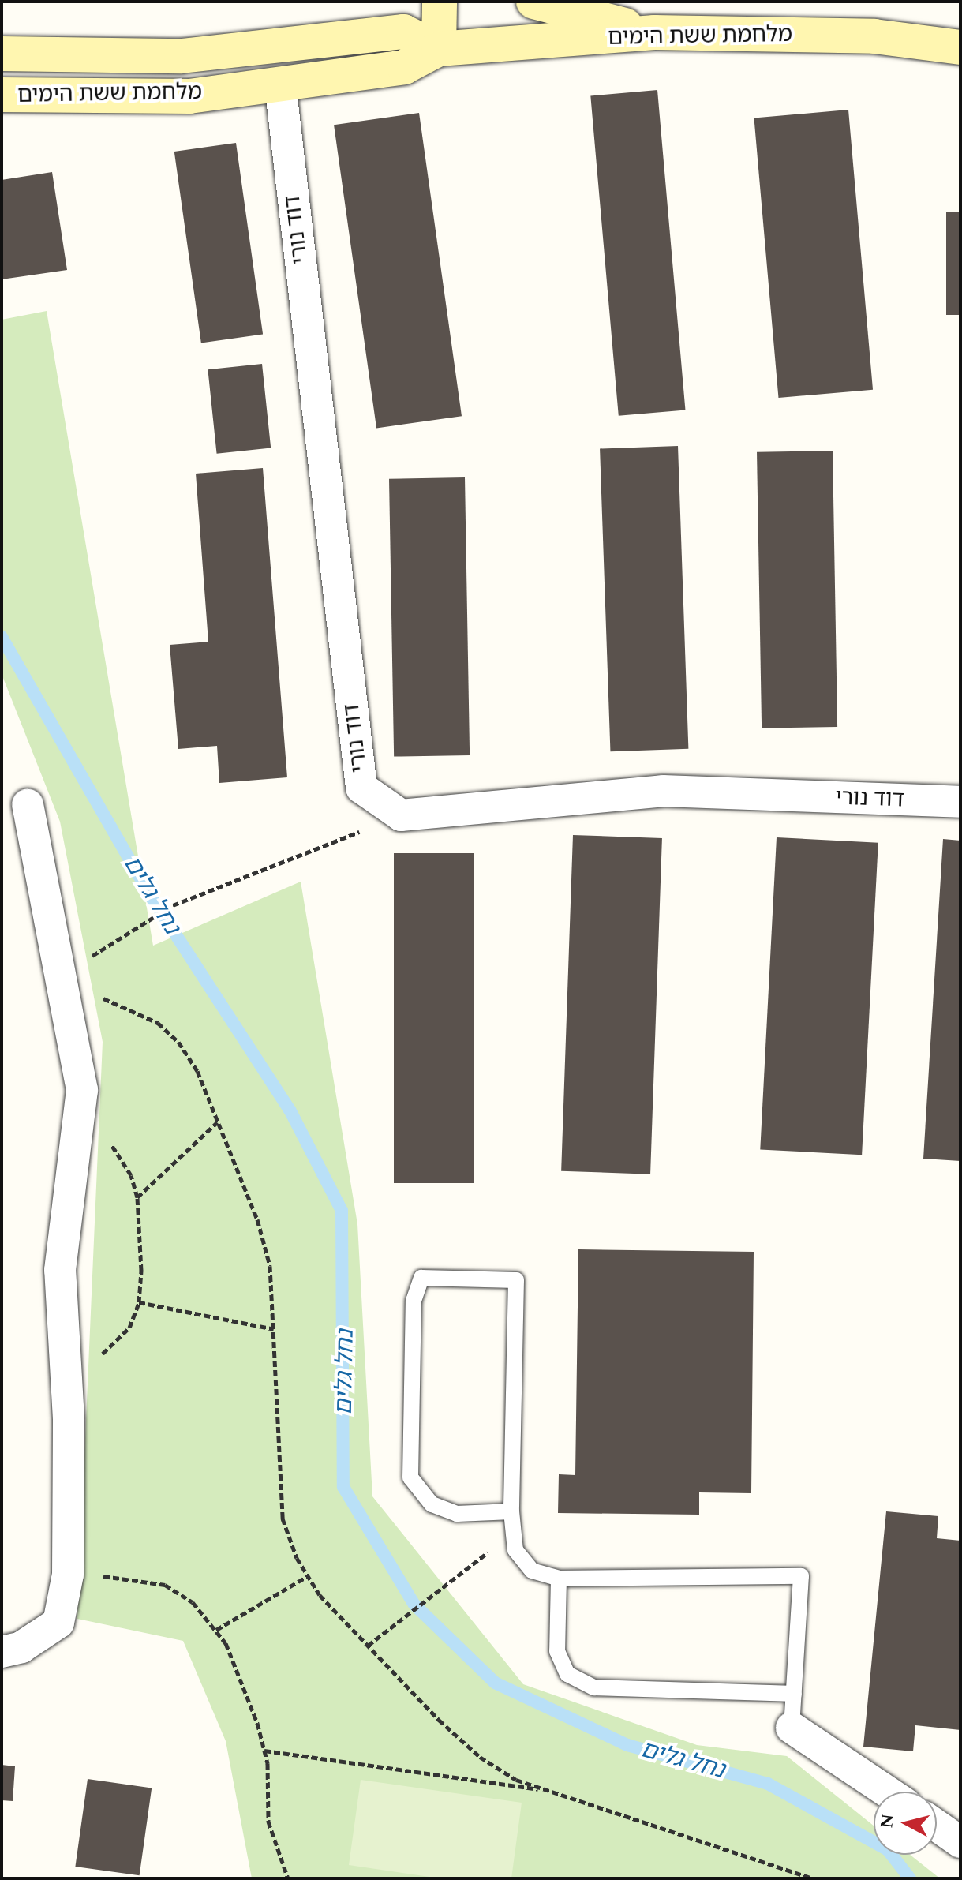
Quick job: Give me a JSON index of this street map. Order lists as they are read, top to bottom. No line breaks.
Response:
{"streets":{"street":["מלחמת ששת הימים","דוד נורי"]},"crossings":[["מלחמת ששת הימים","דוד נורי"]],"water":["נחל גלים"],"north":"left"}
